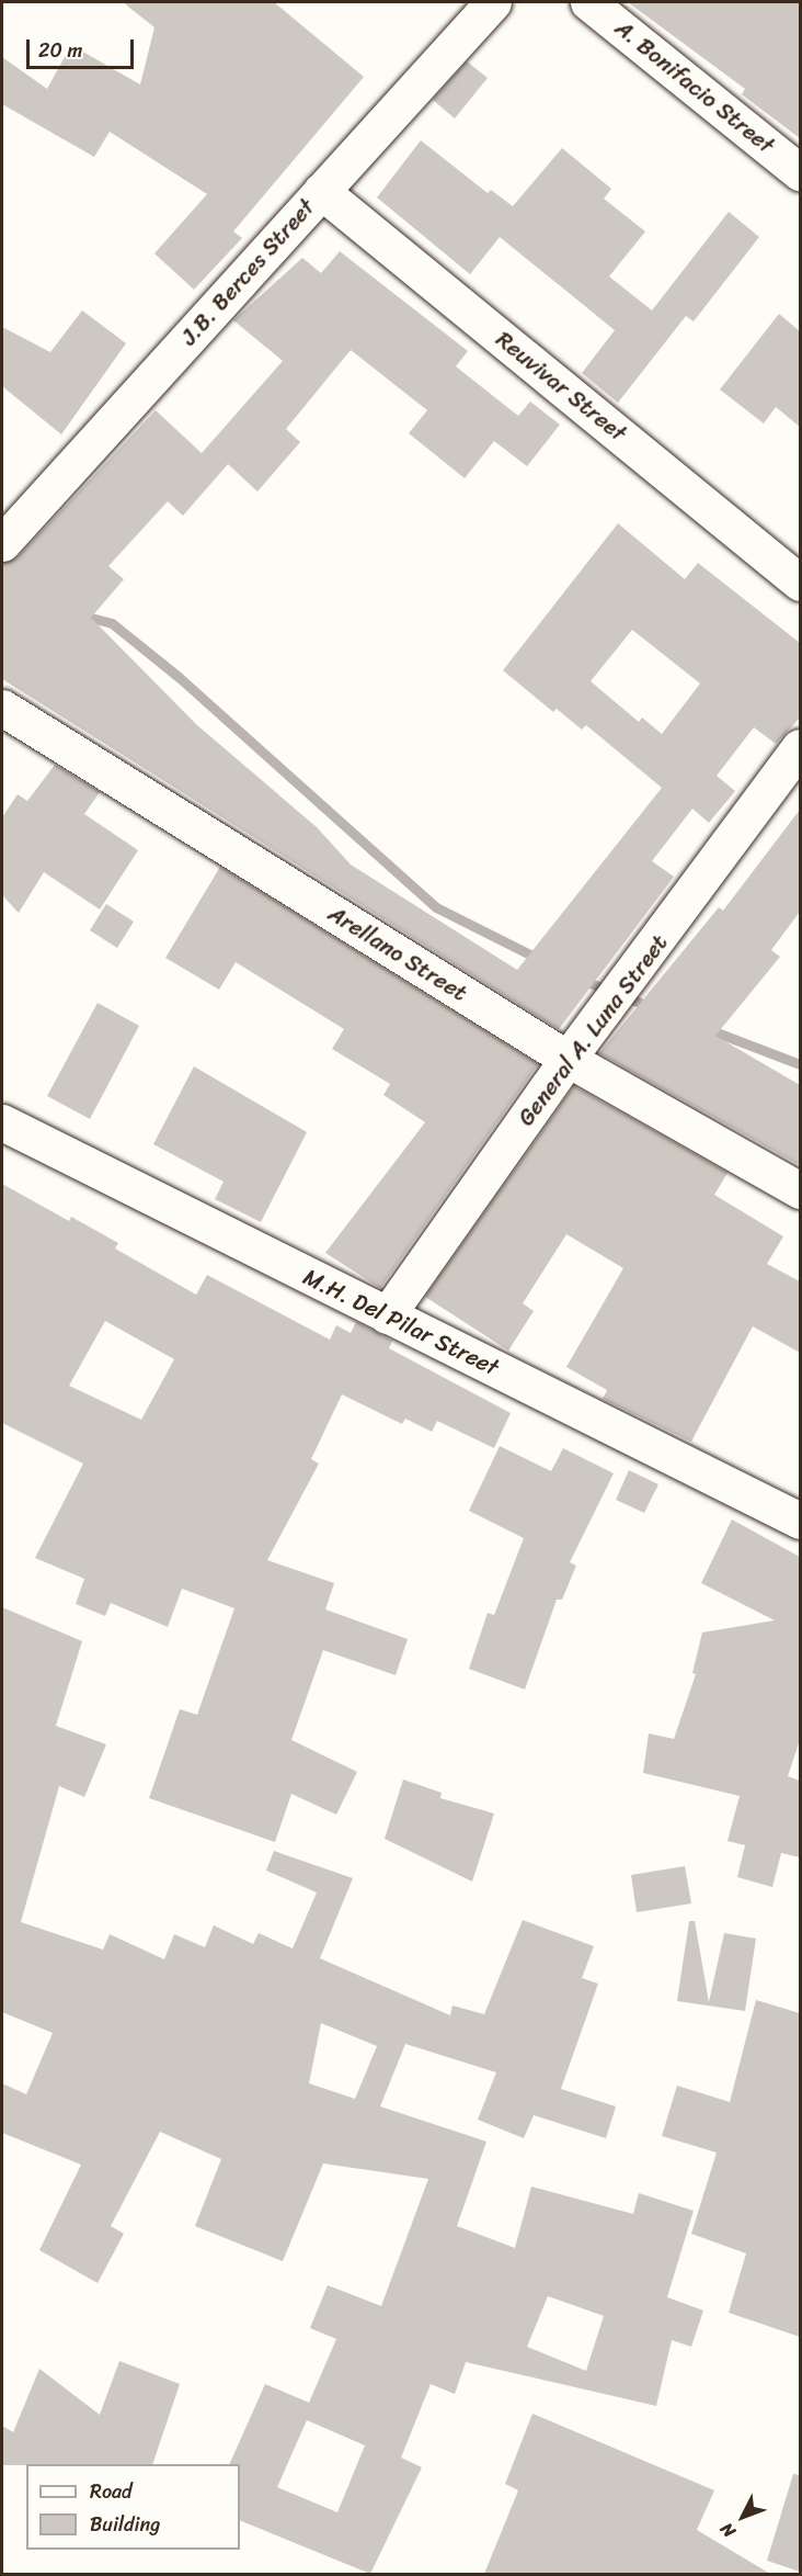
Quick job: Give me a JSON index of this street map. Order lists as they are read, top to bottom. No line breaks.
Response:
{"streets":{"street":["A. Bonifacio Street","J.B. Berces Street","Reuvivar Street","Arellano Street","General A. Luna Street","M.H. Del Pilar Street"]},"crossings":[["J.B. Berces Street","Reuvivar Street"],["Arellano Street","General A. Luna Street"],["General A. Luna Street","M.H. Del Pilar Street"]],"legend":["Road","Building"],"scale_bar":"20 m","north":"bottom left"}
